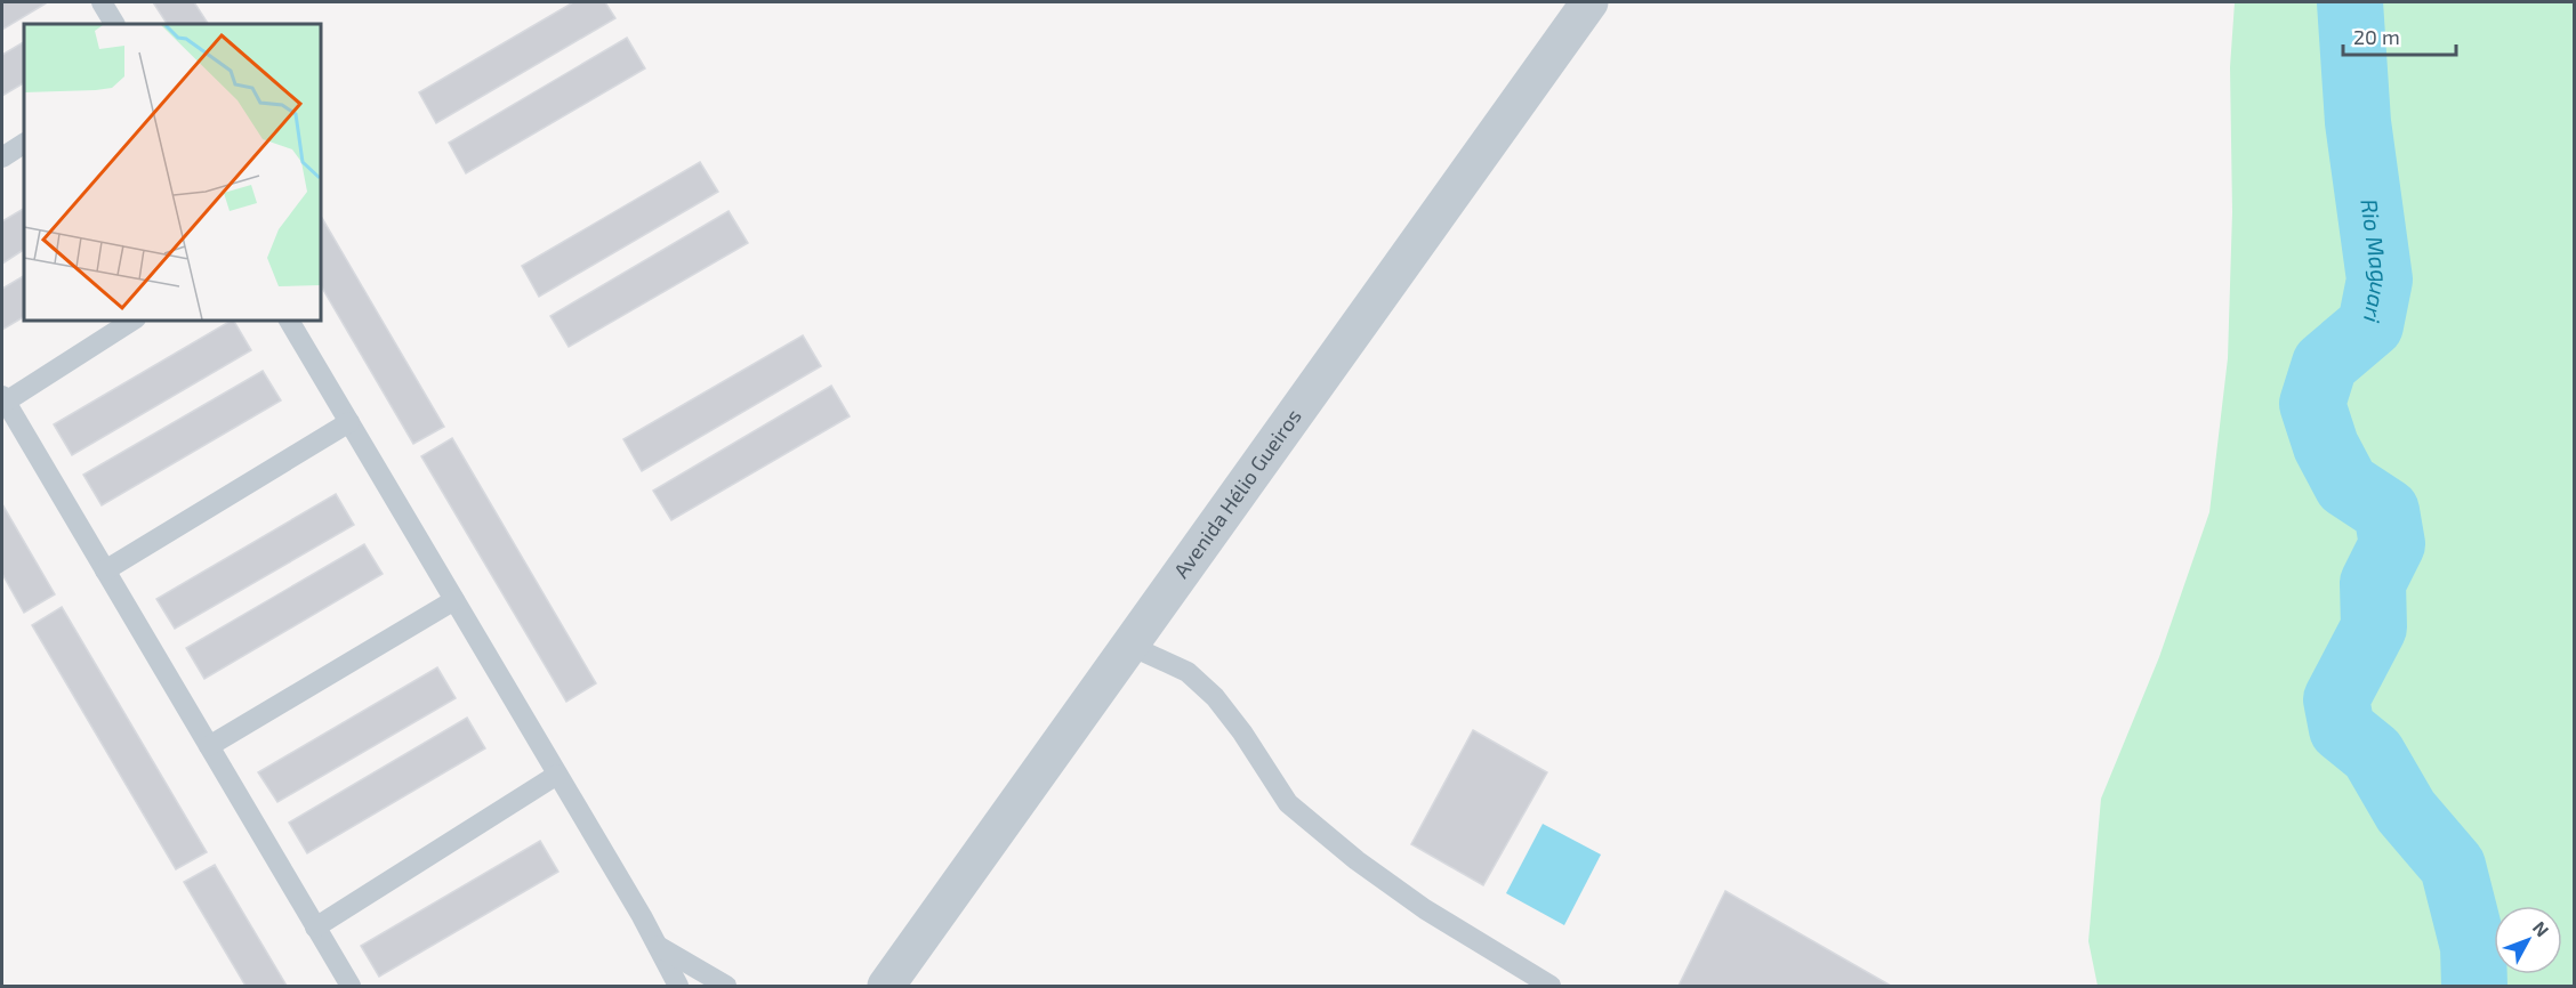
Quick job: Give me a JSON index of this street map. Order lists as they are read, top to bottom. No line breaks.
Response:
{"streets":{"street":["Avenida Hélio Gueiros"]},"water":["Rio Maguari"],"scale_bar":"20 m","north":"top right"}
